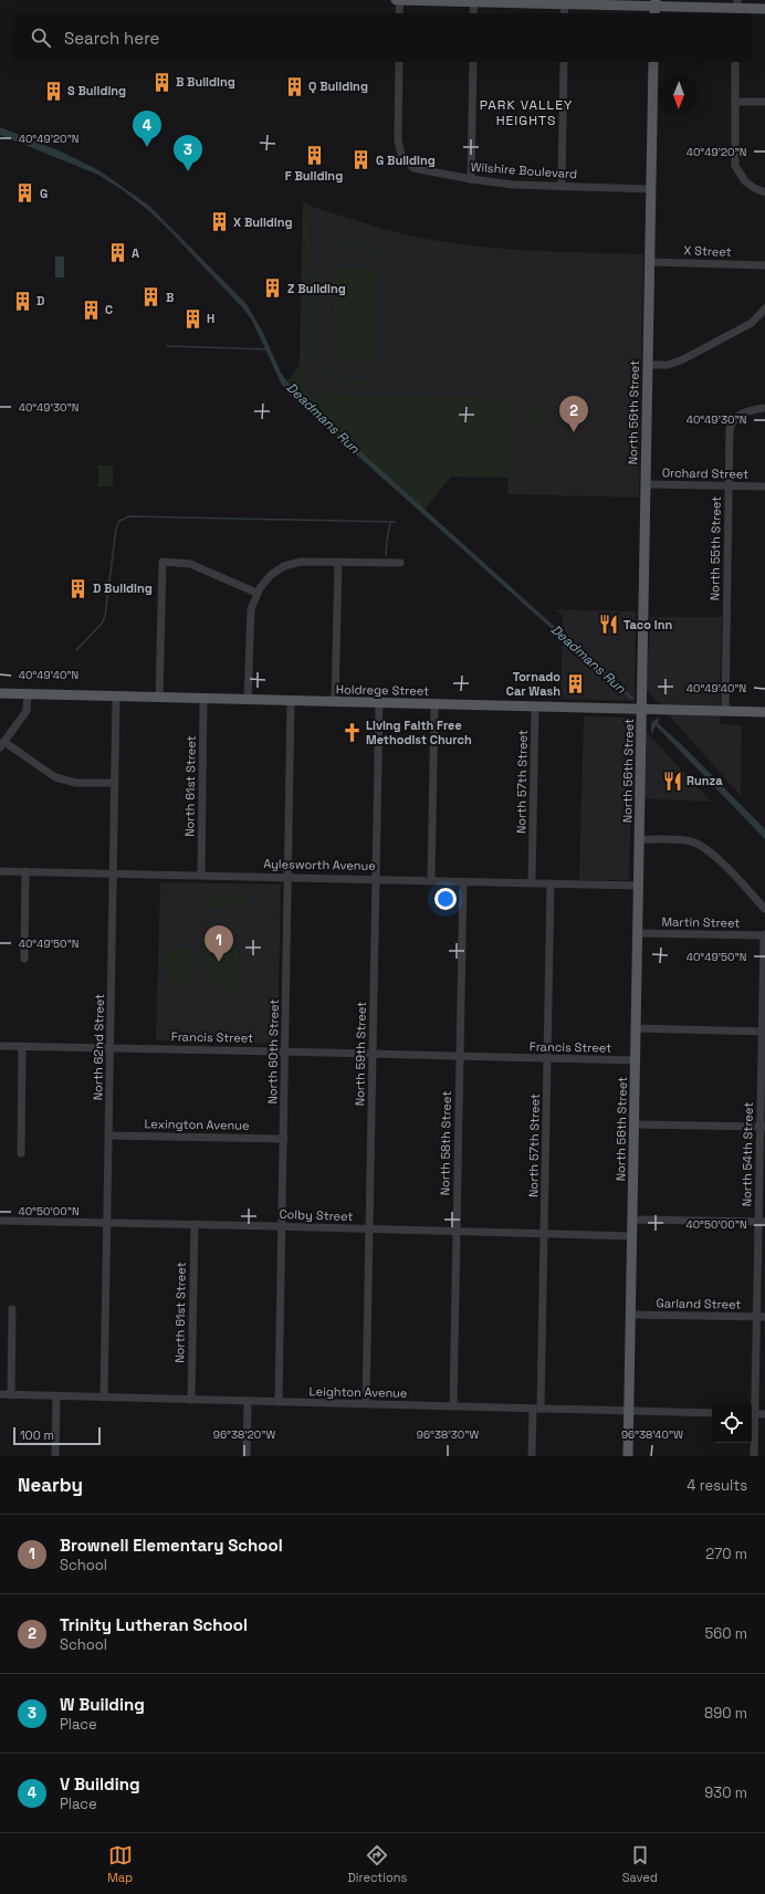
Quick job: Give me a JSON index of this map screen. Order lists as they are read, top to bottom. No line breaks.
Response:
{"streets":{"main road":["North 56th Street","Holdrege Street"],"street":["Wilshire Boulevard","X Street","Orchard Street","North 55th Street","North 57th Street","North 61st Street","Aylesworth Avenue","Martin Street","Francis Street","North 62nd Street","North 60th Street","North 59th Street","Lexington Avenue","North 58th Street","North 54th Street","Colby Street","Garland Street","Leighton Avenue"]},"crossings":[["Wilshire Boulevard","North 56th Street"],["X Street","North 56th Street"],["North 56th Street","Orchard Street"],["North 56th Street","Holdrege Street"],["North 56th Street","Aylesworth Avenue"],["North 56th Street","Martin Street"],["North 56th Street","Francis Street"],["North 56th Street","Colby Street"],["North 56th Street","Garland Street"],["North 56th Street","Leighton Avenue"],["Orchard Street","North 55th Street"],["North 55th Street","Holdrege Street"],["Holdrege Street","North 57th Street"],["Holdrege Street","North 61st Street"],["Holdrege Street","North 62nd Street"],["Holdrege Street","North 60th Street"],["Holdrege Street","North 59th Street"],["North 57th Street","Aylesworth Avenue"],["North 57th Street","Francis Street"],["North 57th Street","Colby Street"],["North 57th Street","Leighton Avenue"],["North 61st Street","Aylesworth Avenue"],["North 61st Street","Colby Street"],["North 61st Street","Leighton Avenue"],["Aylesworth Avenue","North 62nd Street"],["Aylesworth Avenue","North 60th Street"],["Aylesworth Avenue","North 59th Street"],["Aylesworth Avenue","North 58th Street"],["Martin Street","North 54th Street"],["Francis Street","North 62nd Street"],["Francis Street","North 60th Street"],["Francis Street","North 59th Street"],["Francis Street","North 58th Street"],["North 62nd Street","Lexington Avenue"],["North 62nd Street","Colby Street"],["North 62nd Street","Leighton Avenue"],["North 60th Street","Lexington Avenue"],["North 60th Street","Colby Street"],["North 60th Street","Leighton Avenue"],["North 59th Street","Colby Street"],["North 59th Street","Leighton Avenue"],["North 58th Street","Colby Street"],["North 58th Street","Leighton Avenue"],["North 54th Street","Garland Street"]],"districts":["PARK VALLEY HEIGHTS"],"water":["Deadmans Run"],"places":{"building":["B Building","Q Building","S Building","F Building","G Building","G","X Building","A","Z Building","B","D","C","H","D Building","Tornado Car Wash"],"restaurant":["Taco Inn","Runza"],"church":["Living Faith Free Methodist Church"]},"scale_bar":"100 m","north":"bottom","page":{"search":"Search here","pins":["4","3","2","1"],"scale":"100 m","heading":["Nearby","4 results"],"list":[{"mark":"1","name":"Brownell Elementary School","note":"School","value":"270 m"},{"mark":"2","name":"Trinity Lutheran School","note":"School","value":"560 m"},{"mark":"3","name":"W Building","note":"Place","value":"890 m"},{"mark":"4","name":"V Building","note":"Place","value":"930 m"}],"nav":["Map","Directions","Saved"]},"coordinates":["40°49'20\"N","40°49'30\"N","40°49'40\"N","40°49'50\"N","40°50'00\"N","96°38'20\"W","96°38'30\"W","96°38'40\"W"]}
